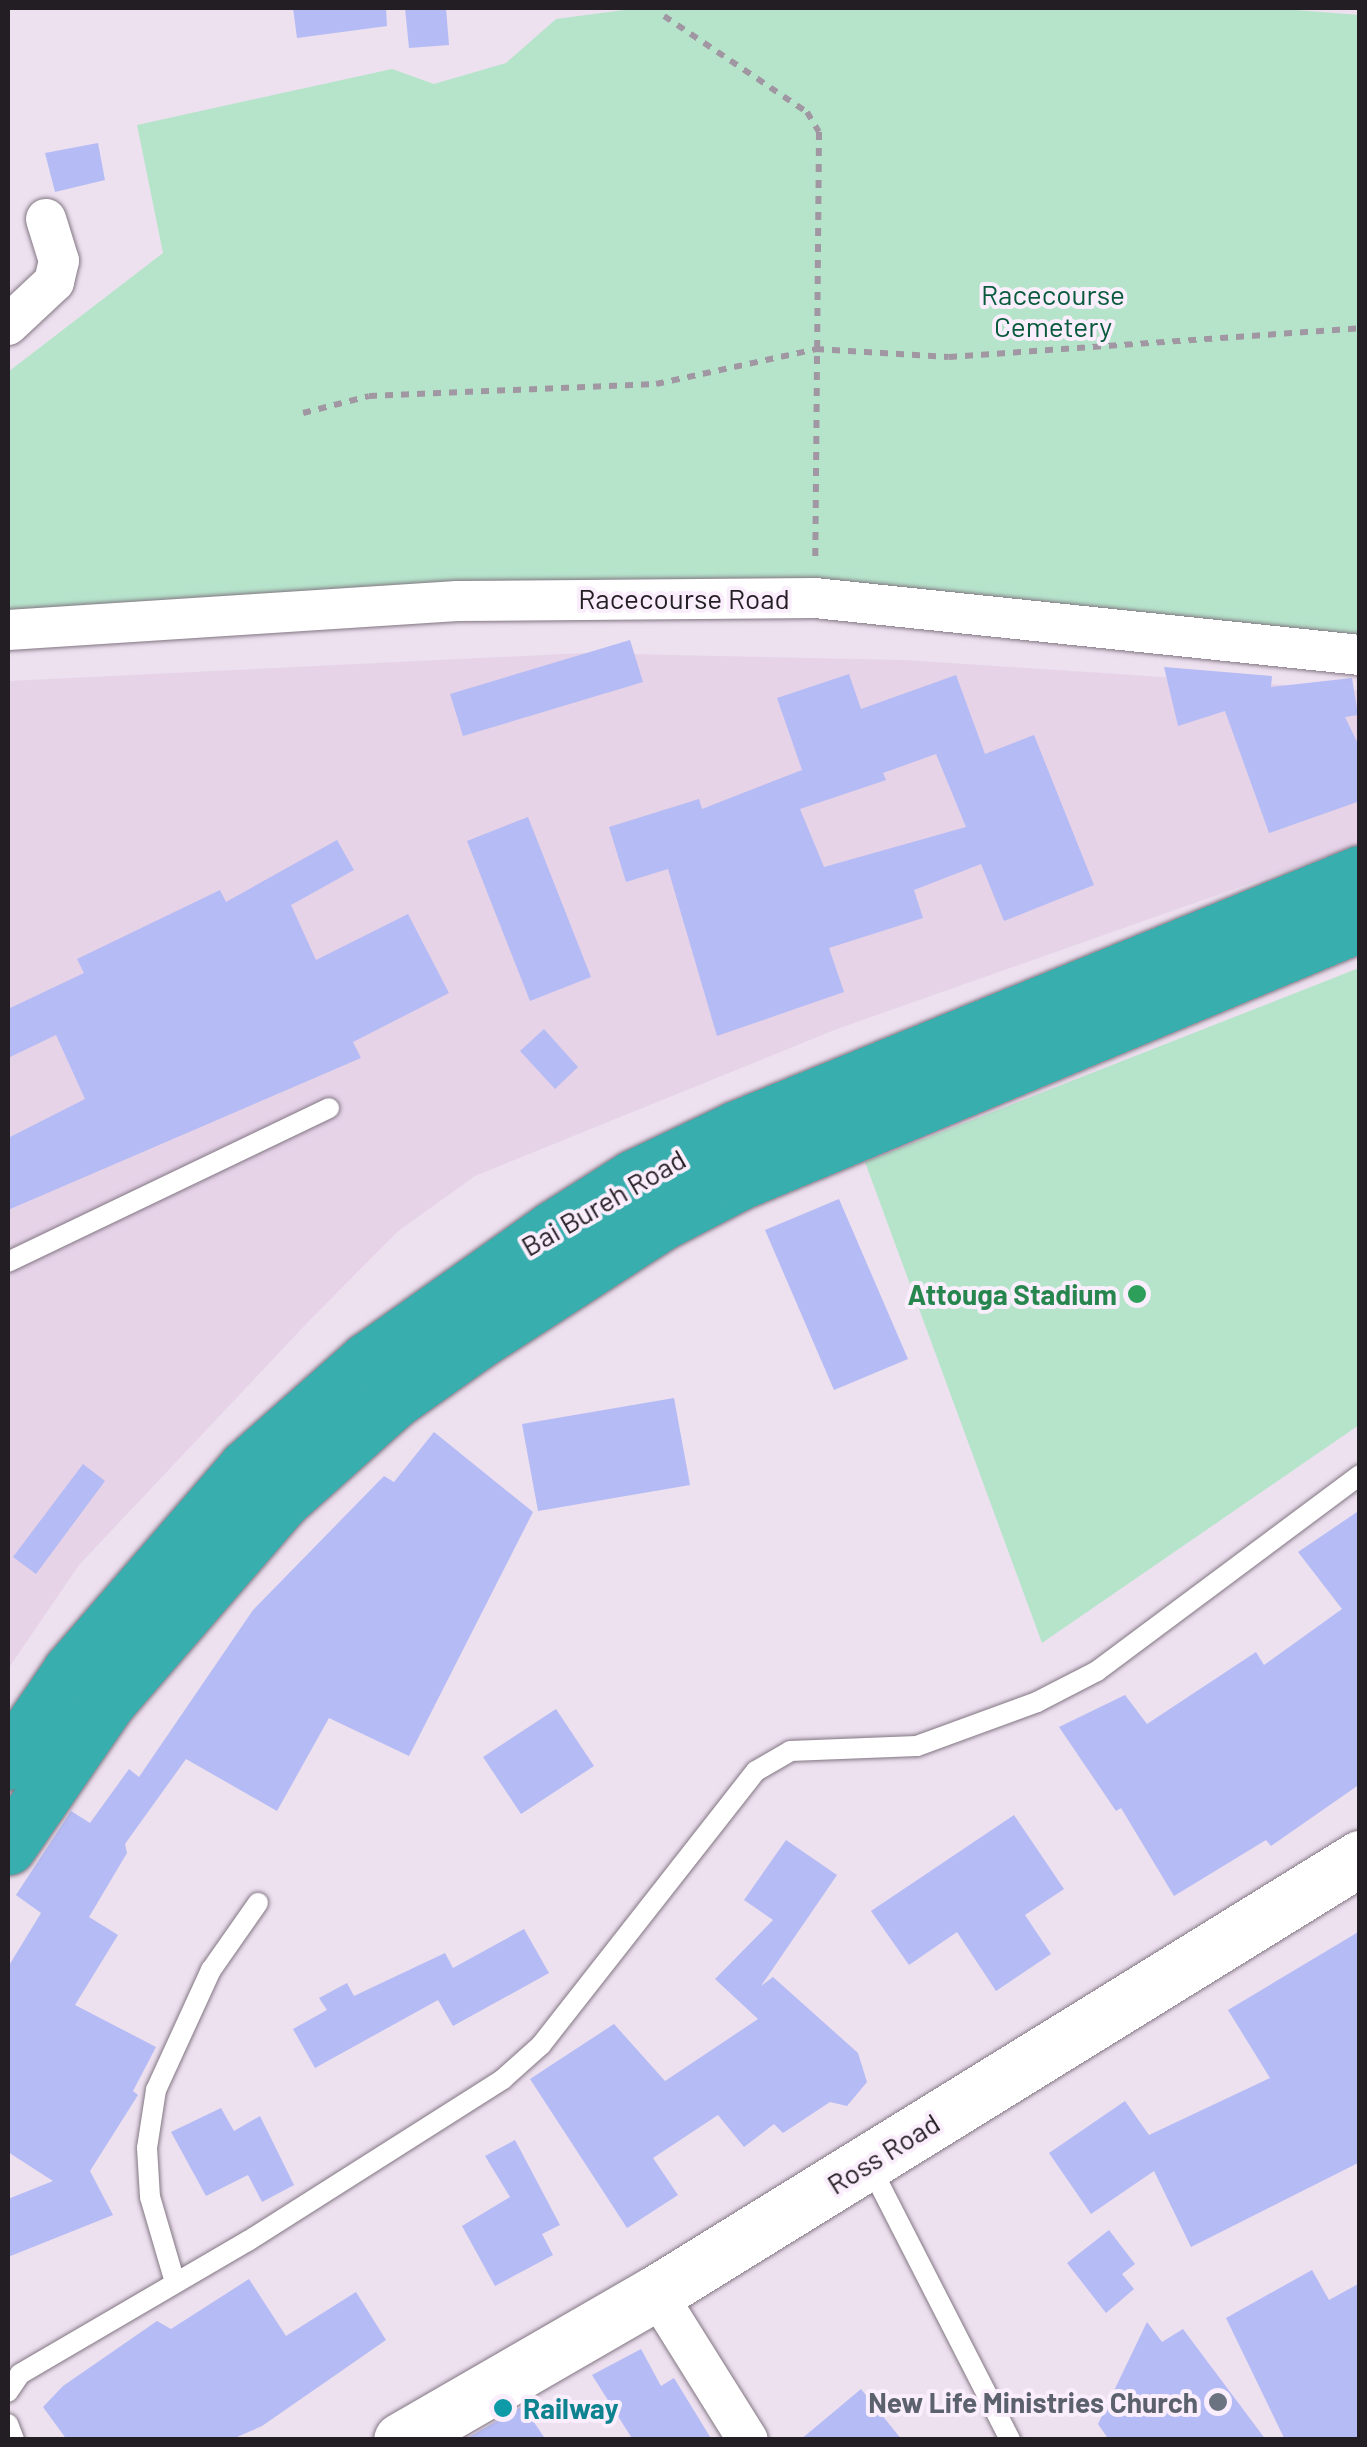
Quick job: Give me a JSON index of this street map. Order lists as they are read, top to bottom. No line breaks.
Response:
{"streets":{"highway":["Bai Bureh Road"],"main road":["Ross Road"],"street":["Racecourse Road"]},"parks":["Racecourse Cemetery"],"places":["Attouga Stadium","New Life Ministries Church","Railway"]}
